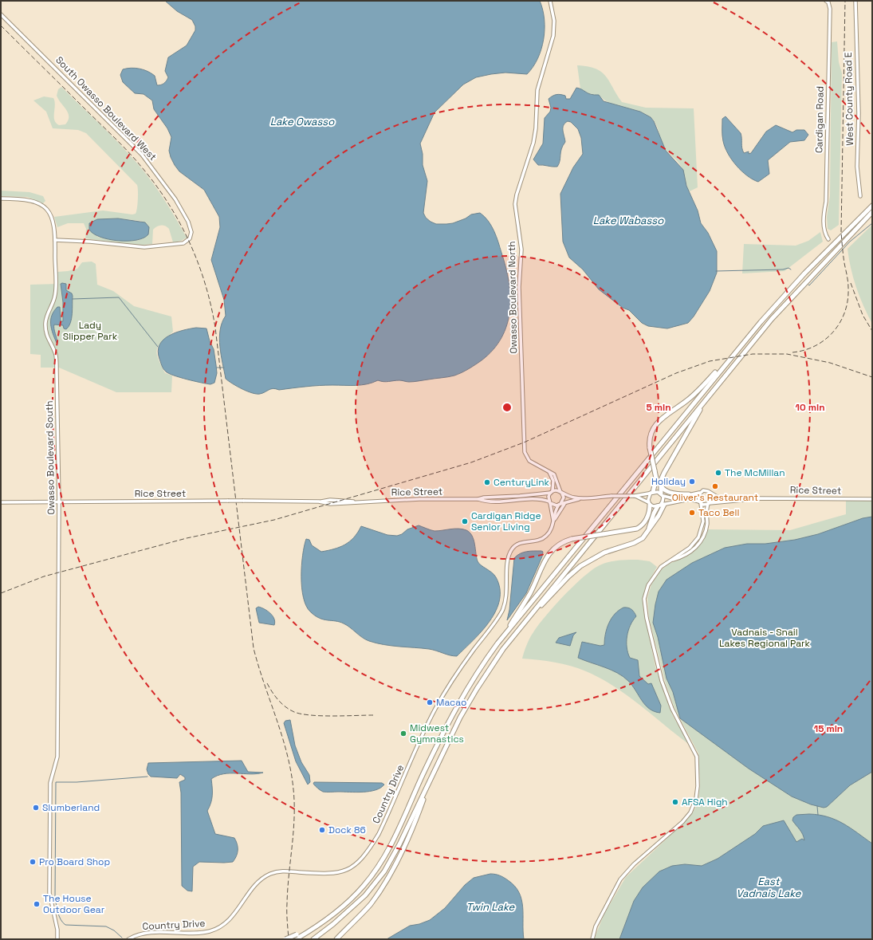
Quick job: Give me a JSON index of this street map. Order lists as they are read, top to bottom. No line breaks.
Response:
{"streets":{"street":["West County Road E","South Owasso Boulevard West","Cardigan Road","Owasso Boulevard North","Owasso Boulevard South","Rice Street","Country Drive"]},"crossings":[["South Owasso Boulevard West","Owasso Boulevard South"],["Owasso Boulevard North","Rice Street"],["Owasso Boulevard North","Country Drive"],["Owasso Boulevard South","Rice Street"],["Rice Street","Country Drive"]],"water":["Lake Owasso","Lake Wabasso","East Vadnais Lake","Twin Lake"],"parks":["Lady Slipper Park","Vadnais - Snail Lakes Regional Park"],"places":["The McMillan","Holiday","CenturyLink","Oliver’s Restaurant","Taco Bell","Cardigan Ridge Senior Living","Macao","Midwest Gymnastics","AFSA High","Slumberland","Dock 86","Pro Board Shop","The House Outdoor Gear"],"rings":["5 min","10 min","15 min"]}
